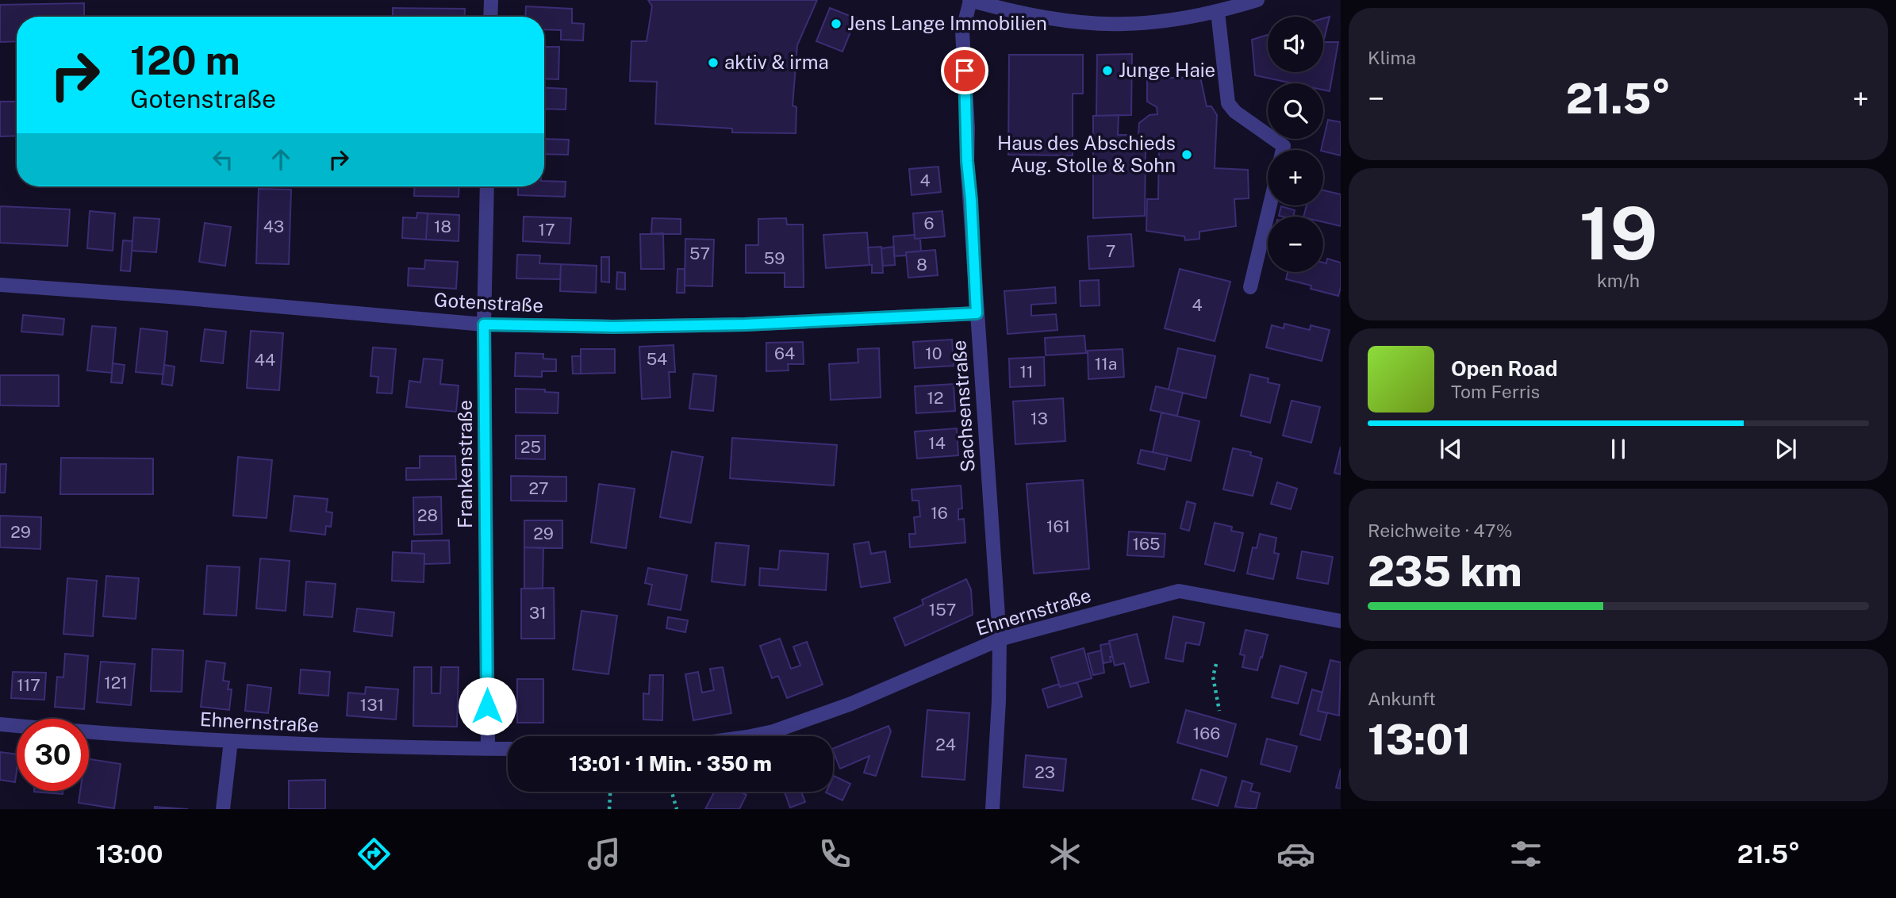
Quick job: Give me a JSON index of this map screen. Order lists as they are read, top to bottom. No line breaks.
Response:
{"streets":{"street":["Gotenstraße","Sachsenstraße","Frankenstraße","Ehnernstraße"]},"crossings":[["Gotenstraße","Sachsenstraße"],["Gotenstraße","Frankenstraße"],["Sachsenstraße","Ehnernstraße"],["Frankenstraße","Ehnernstraße"]],"places":["Jens Lange Immobilien","aktiv & irma","Junge Haie","Haus des Abschieds Aug. Stolle & Sohn"],"house_numbers":["4","6","43","18","17","7","57","59","8","4","64","10","54","44","11a","11","12","13","14","25","27","16","28","161","29","29","165","157","31","121","117","131","166","24","23"],"page":{"tile":["Klima",["19","km/h"],["Reichweite · 47%","235 km"],["Ankunft","13:01"]],"map_buttons":["+","−"],"turn":["120 m","Gotenstraße"],"heat":["−","21.5°","+"],"song":["Open Road","Tom Ferris"],"limit":"30","trip":"13:01 · 1 Min. · 350 m","tabs":["13:00","21.5°"]}}
